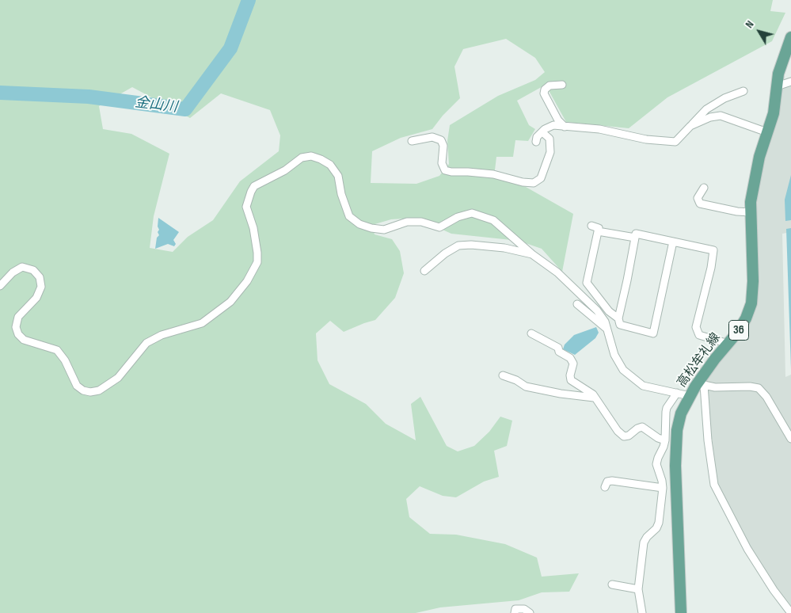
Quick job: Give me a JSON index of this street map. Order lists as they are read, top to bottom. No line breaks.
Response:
{"streets":{"main road":["36","高松牟礼線"]},"water":["金山川"],"north":"top left"}
